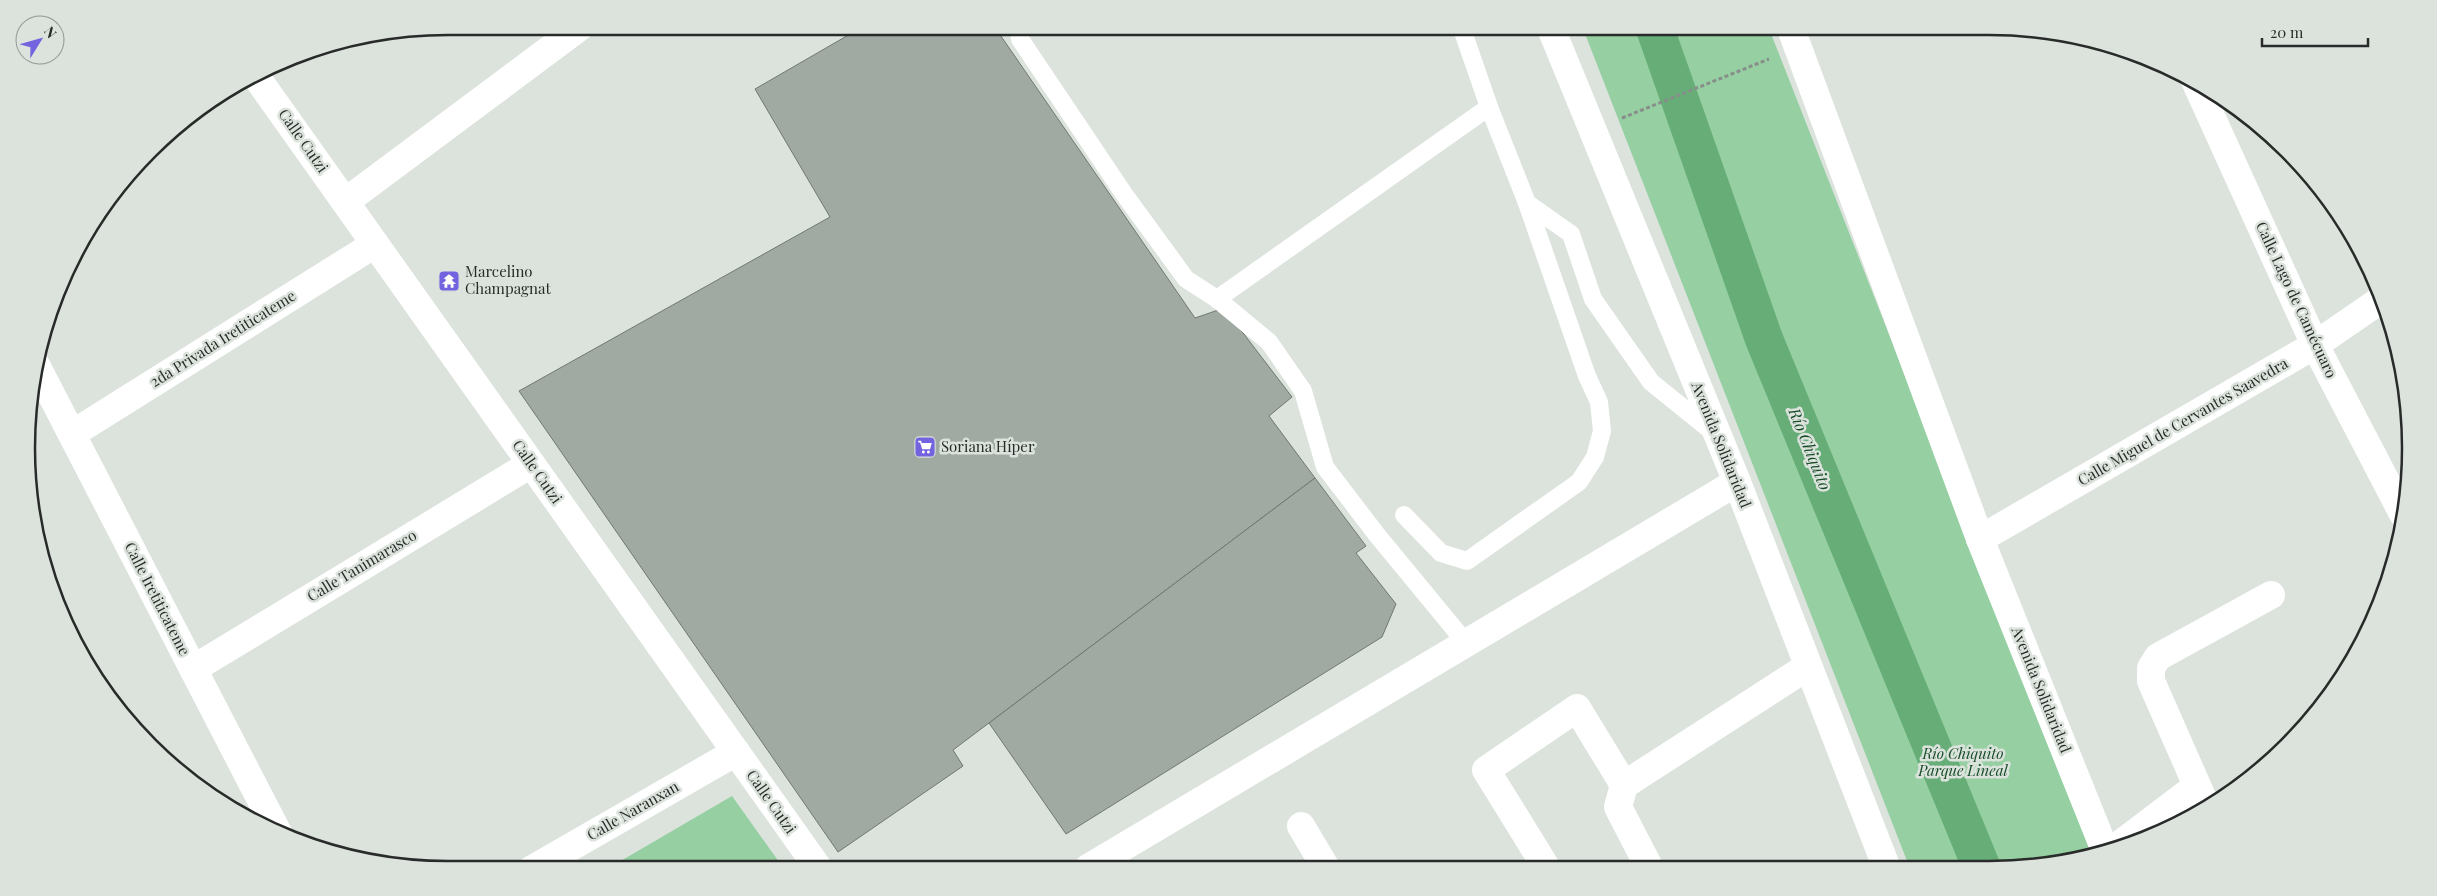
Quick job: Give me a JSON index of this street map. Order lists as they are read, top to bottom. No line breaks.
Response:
{"streets":{"street":["Calle Cutzi","Calle Lago de Camécuaro","2da Privada Iretiticateme","Calle Miguel de Cervantes Saavedra","Avenida Solidaridad","Calle Tanimarasco","Calle Iretiticateme","Calle Naranxan"]},"crossings":[["Calle Cutzi","2da Privada Iretiticateme"],["Calle Cutzi","Calle Tanimarasco"],["Calle Cutzi","Calle Naranxan"],["Calle Lago de Camécuaro","Calle Miguel de Cervantes Saavedra"],["2da Privada Iretiticateme","Calle Iretiticateme"],["Calle Miguel de Cervantes Saavedra","Avenida Solidaridad"],["Calle Tanimarasco","Calle Iretiticateme"]],"water":["Río Chiquito"],"parks":["Río Chiquito Parque Lineal"],"places":{"temple":["Marcelino Champagnat"],"supermarket":["Soriana Híper"]},"scale_bar":"20 m","north":"top right"}
